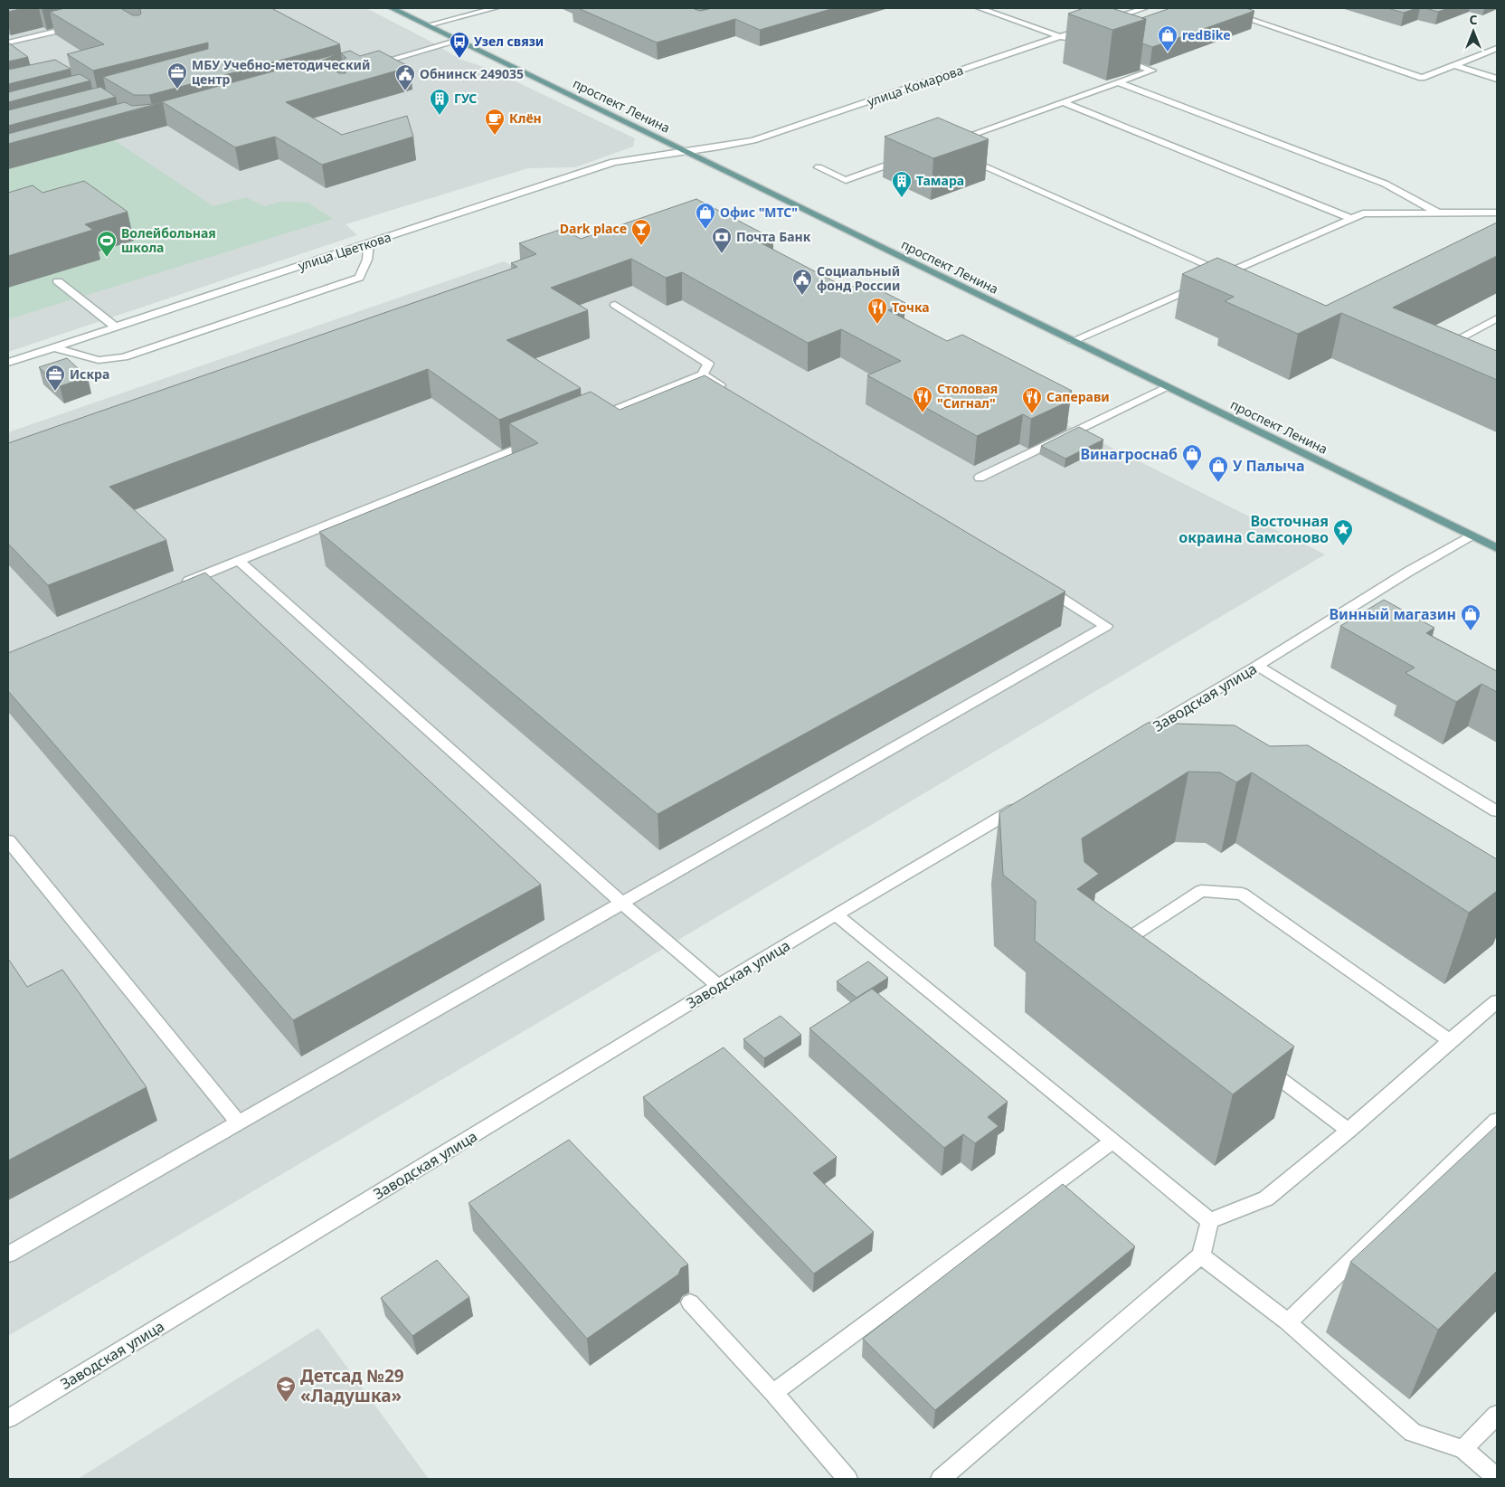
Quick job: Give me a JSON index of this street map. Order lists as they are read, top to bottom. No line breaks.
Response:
{"streets":{"main road":["проспект Ленина"],"street":["улица Комарова","улица Цветкова","Заводская улица"]},"crossings":[["улица Комарова","проспект Ленина"],["улица Комарова","улица Цветкова"],["проспект Ленина","улица Цветкова"],["проспект Ленина","Заводская улица"]],"places":{"shop":["redBike","Офис \"МТС\"","Винагроснаб","У Палыча","Винный магазин"],"bus stop":["Узел связи"],"office":["МБУ Учебно-методический центр","Искра"],"public building":["Обнинск 249035","Социальный фонд России"],"building":["ГУС","Тамара"],"cafe":["Клён"],"bar":["Dark place"],"bank":["Почта Банк"],"sports":["Волейбольная школа"],"restaurant":["Точка","Столовая \"Сигнал\"","Саперави"],"place":["Восточная окраина Самсоново"],"school or university":["Детсад №29 «Ладушка»"]},"north":"top"}
